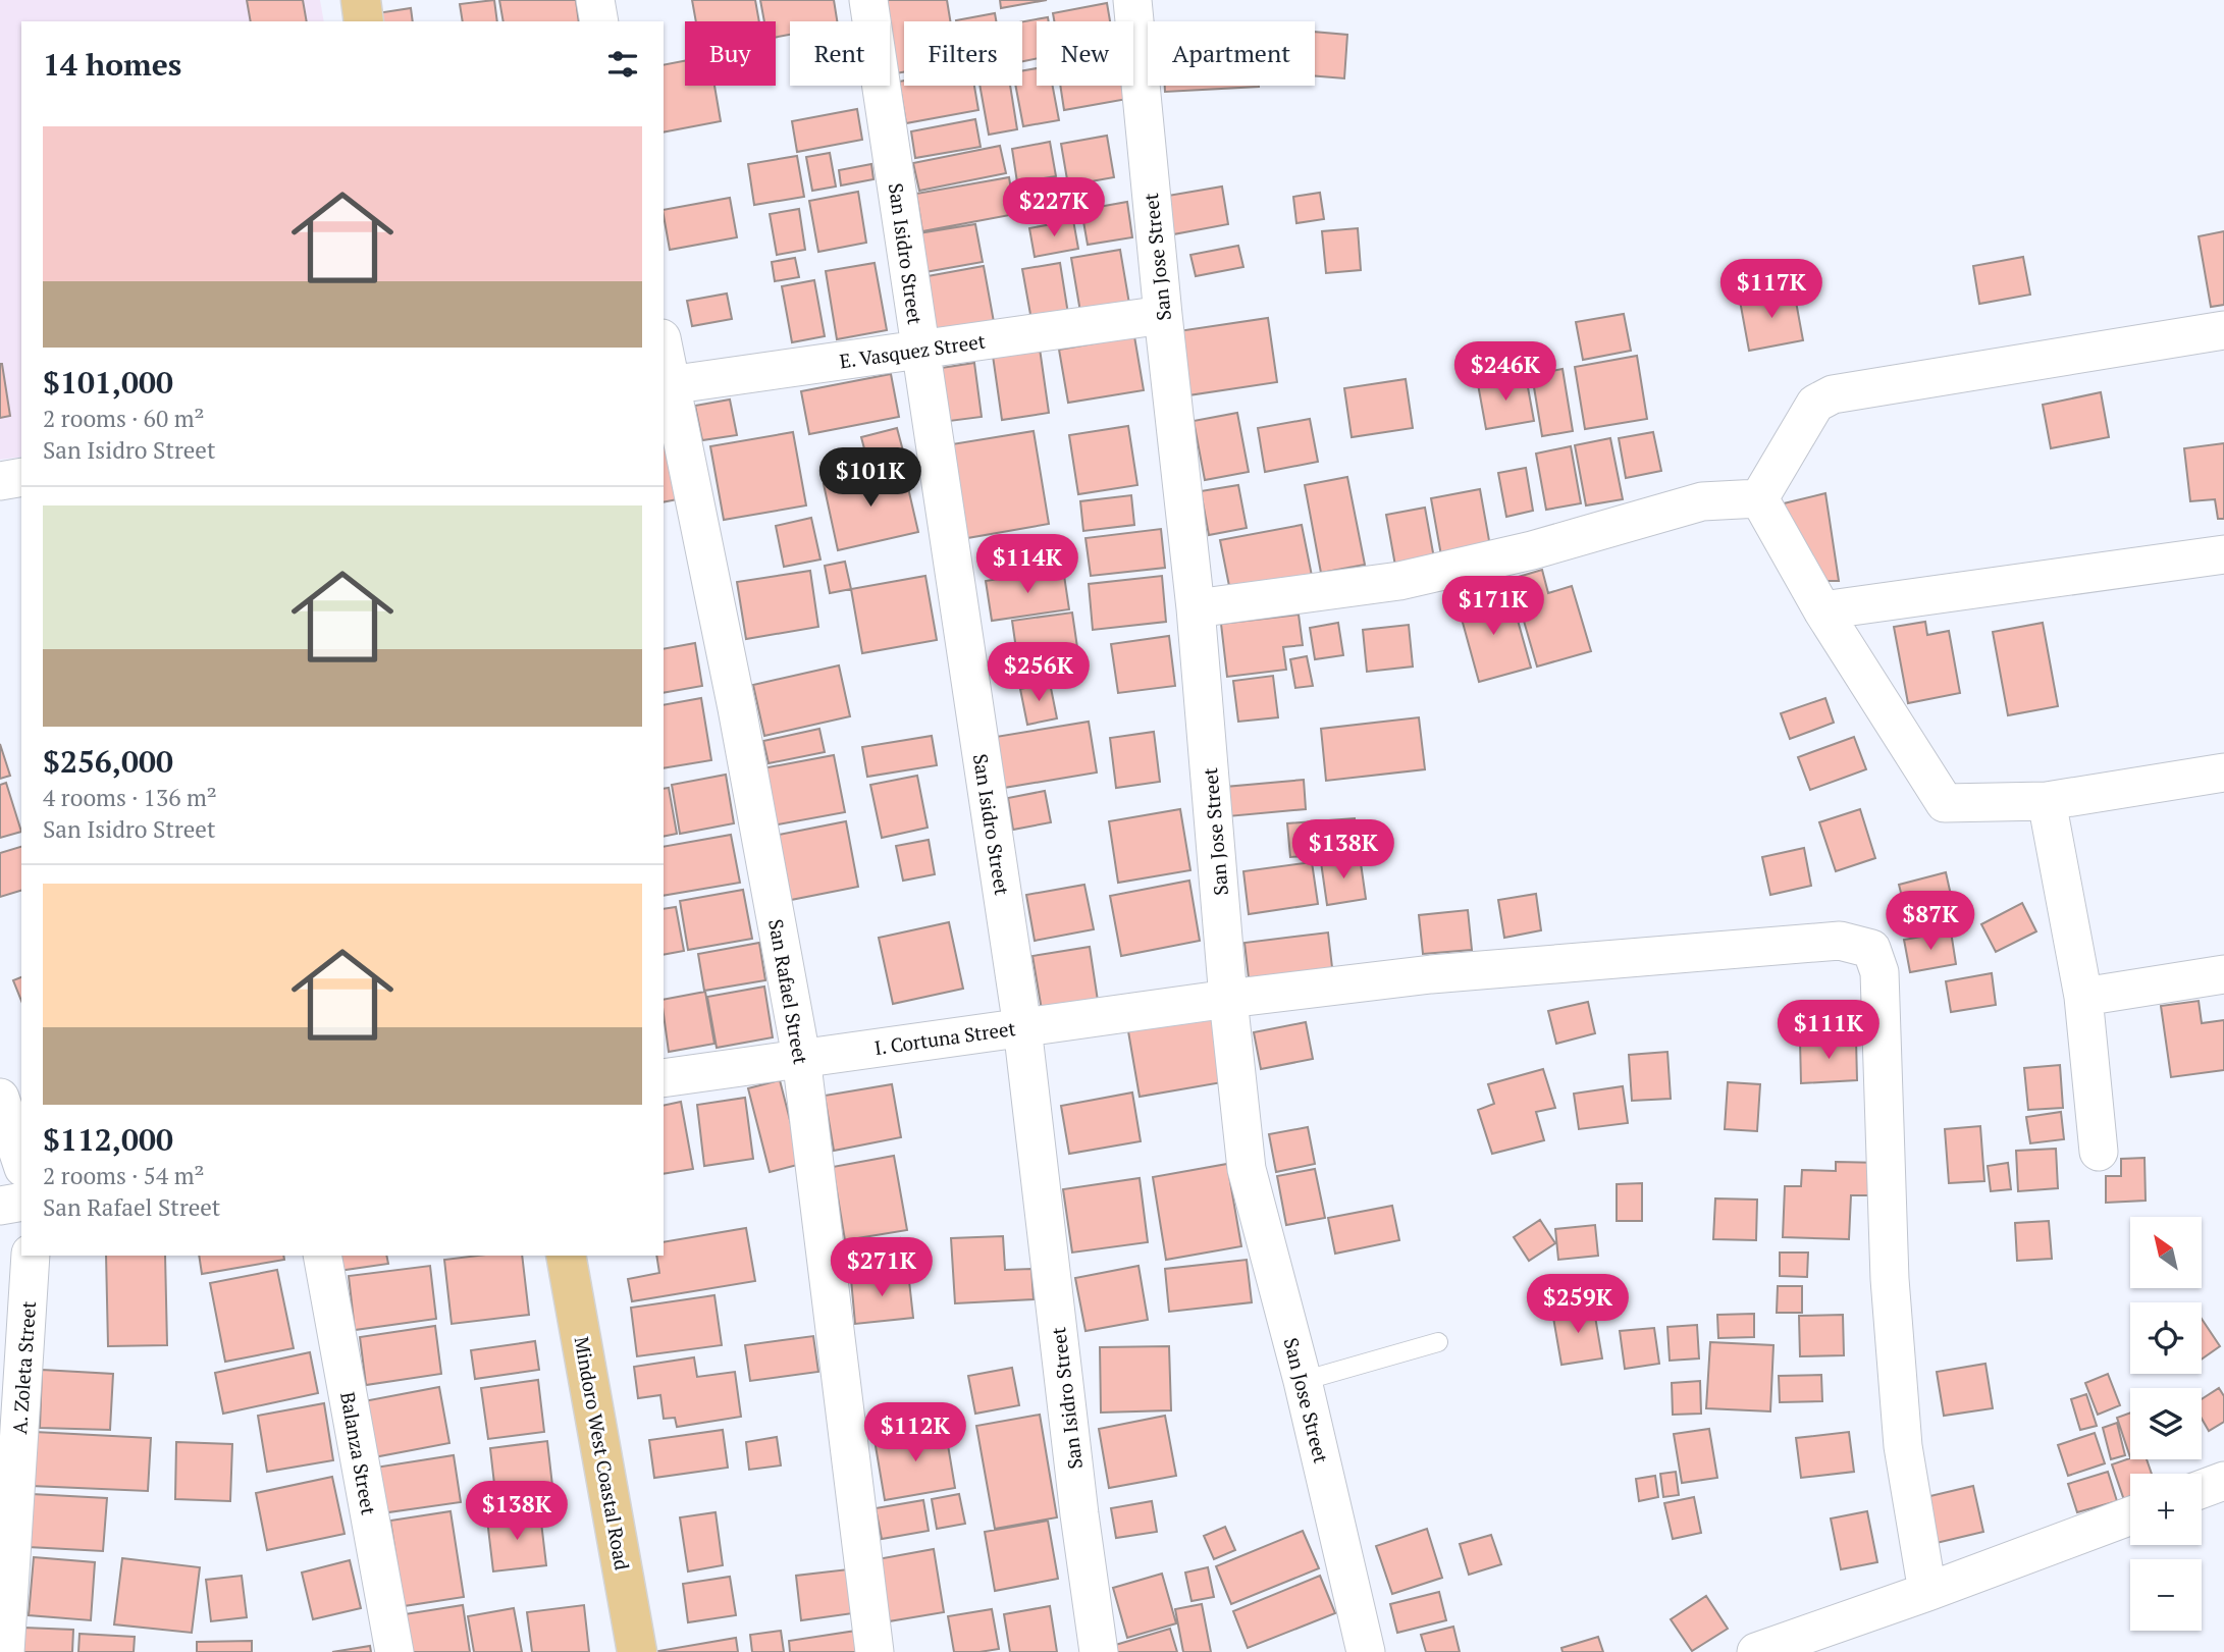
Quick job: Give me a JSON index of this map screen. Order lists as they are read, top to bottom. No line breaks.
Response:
{"streets":{"main road":["Mindoro West Coastal Road"],"street":["San Isidro Street","San Jose Street","E. Vasquez Street","San Rafael Street","I. Cortuna Street","A. Zoleta Street","Balanza Street"]},"crossings":[["San Isidro Street","E. Vasquez Street"],["San Isidro Street","I. Cortuna Street"],["San Jose Street","E. Vasquez Street"],["San Jose Street","I. Cortuna Street"],["E. Vasquez Street","San Rafael Street"],["San Rafael Street","I. Cortuna Street"]],"north":"top left","page":{"chip":["Buy","Rent","Filters","New","Apartment"],"heading":"14 homes","list":[{"name":"$101,000","note":"2 rooms · 60 m² · San Isidro Street"},{"name":"$256,000","note":"4 rooms · 136 m² · San Isidro Street"},{"name":"$112,000","note":"2 rooms · 54 m² · San Rafael Street"}],"price":["$227K","$117K","$246K","$101K","$114K","$171K","$256K","$138K","$87K","$111K","$271K","$259K","$112K","$138K"],"map_buttons":["+","−"]}}
